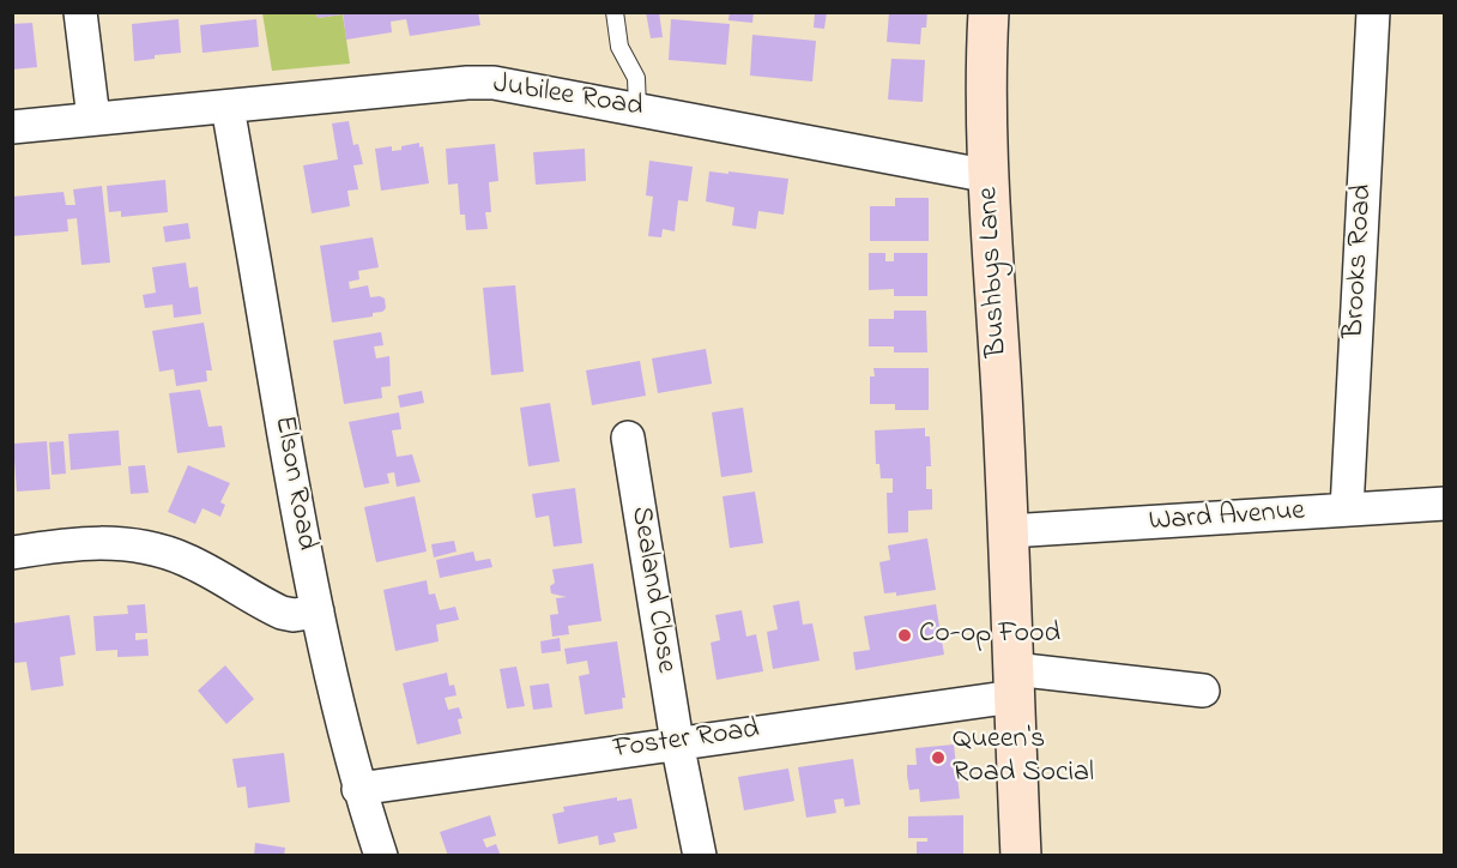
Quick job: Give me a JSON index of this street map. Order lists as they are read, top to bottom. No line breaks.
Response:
{"streets":{"street":["Jubilee Road","Brooks Road","Bushbys Lane","Elson Road","Ward Avenue","Sealand Close","Foster Road"]},"crossings":[["Jubilee Road","Bushbys Lane"],["Jubilee Road","Elson Road"],["Brooks Road","Ward Avenue"],["Bushbys Lane","Ward Avenue"],["Bushbys Lane","Foster Road"],["Elson Road","Foster Road"],["Sealand Close","Foster Road"]],"places":["Co-op Food","Queen's Road Social"]}
